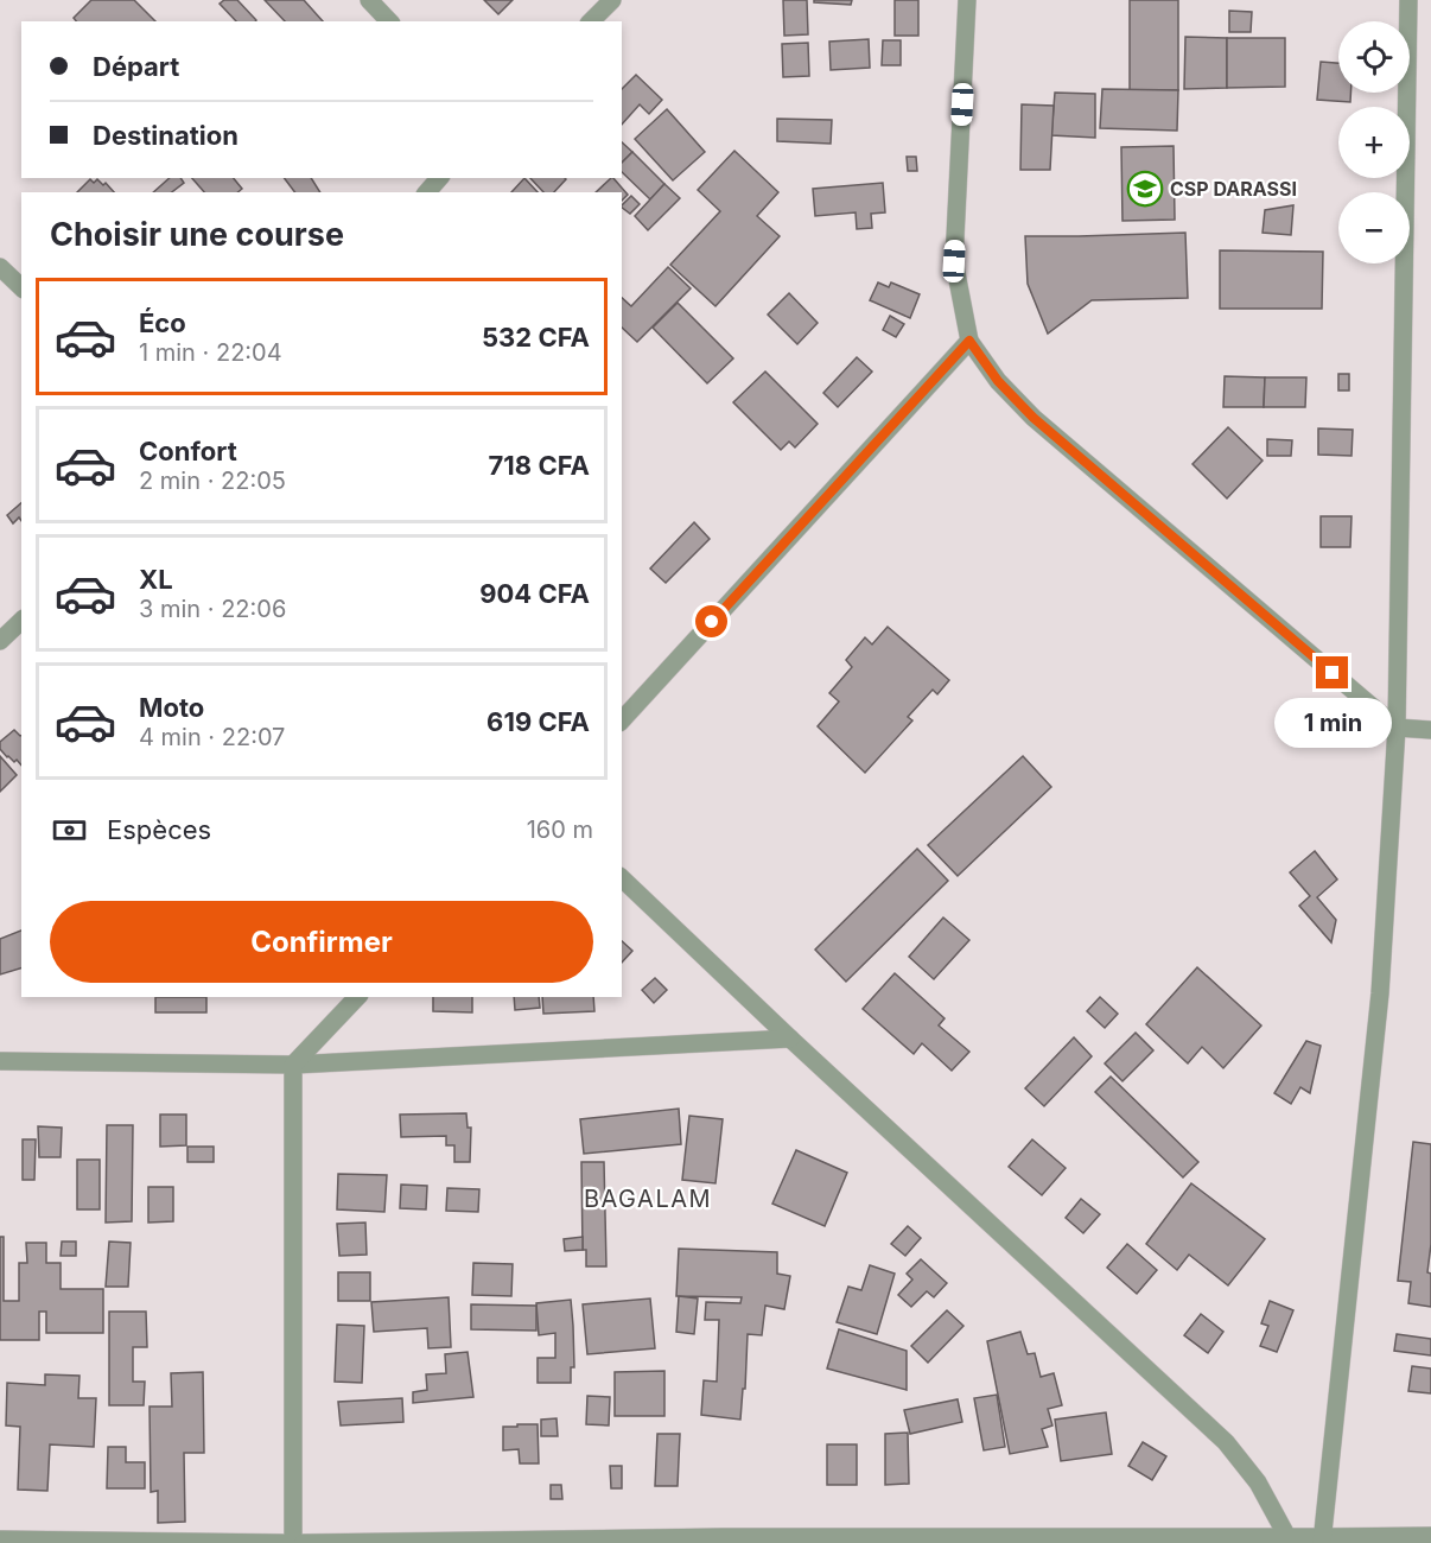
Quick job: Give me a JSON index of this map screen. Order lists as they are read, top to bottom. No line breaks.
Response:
{"districts":["BAGALAM"],"places":{"school or university":["CSP DARASSI"]},"page":{"map_buttons":["+","−"],"banner":["Départ","Destination"],"heading":"Choisir une course","list":[{"name":"Éco","note":"1 min · 22:04","value":"532 CFA"},{"name":"Confort","note":"2 min · 22:05","value":"718 CFA"},{"name":"XL","note":"3 min · 22:06","value":"904 CFA"},{"name":"Moto","note":"4 min · 22:07","value":"619 CFA"}],"bubble":"1 min","pay":["Espèces","160 m"],"buttons":"Confirmer"}}
